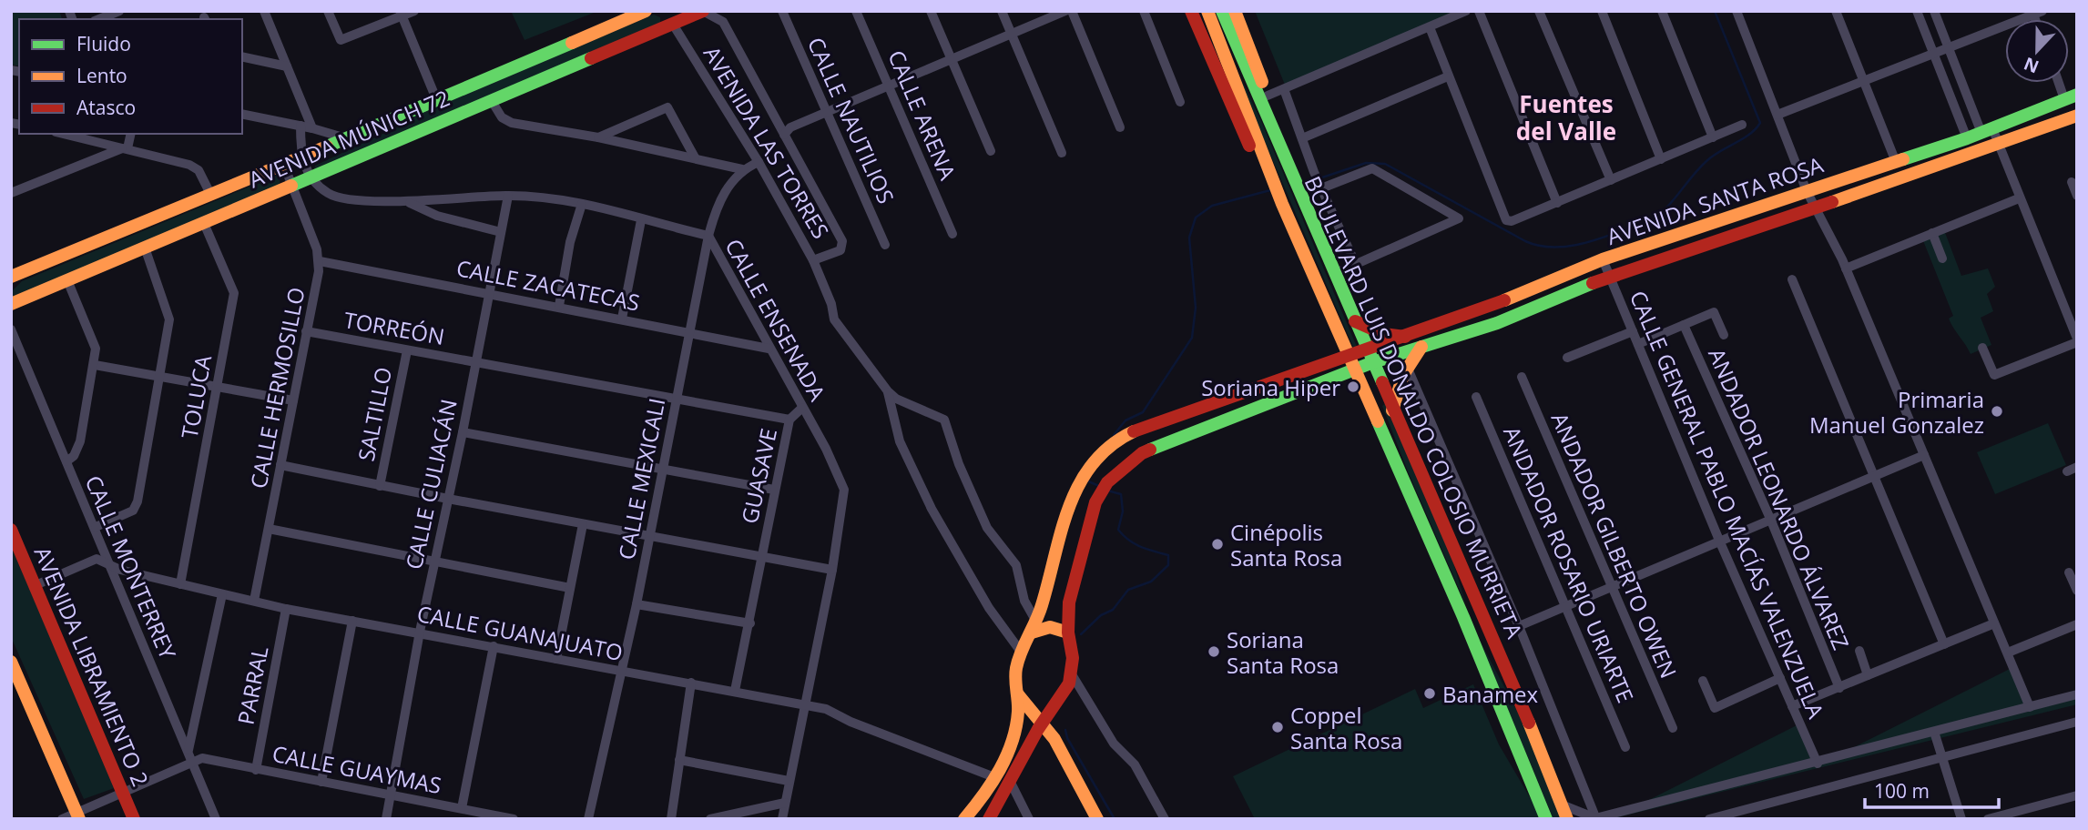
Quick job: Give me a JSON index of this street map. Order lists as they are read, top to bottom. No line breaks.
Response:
{"streets":{"main road":["AVENIDA MÚNICH 72","AVENIDA SANTA ROSA","BOULEVARD LUIS DONALDO COLOSIO MURRIETA","AVENIDA LIBRAMIENTO 2"],"street":["CALLE ARENA","CALLE NAUTILIOS","AVENIDA LAS TORRES","CALLE ZACATECAS","CALLE ENSENADA","TORREÓN","CALLE HERMOSILLO","TOLUCA","SALTILLO","GUASAVE","CALLE MEXICALI","CALLE CULIACÁN","ANDADOR LEONARDO ÁLVAREZ","CALLE GENERAL PABLO MACÍAS VALENZUELA","ANDADOR GILBERTO OWEN","ANDADOR ROSARIO URIARTE","CALLE MONTERREY","CALLE GUANAJUATO","PARRAL","CALLE GUAYMAS"]},"crossings":[["AVENIDA MÚNICH 72","AVENIDA LAS TORRES"],["AVENIDA MÚNICH 72","CALLE ENSENADA"],["AVENIDA MÚNICH 72","CALLE HERMOSILLO"],["AVENIDA MÚNICH 72","TOLUCA"],["AVENIDA SANTA ROSA","BOULEVARD LUIS DONALDO COLOSIO MURRIETA"],["AVENIDA SANTA ROSA","CALLE GENERAL PABLO MACÍAS VALENZUELA"],["CALLE ZACATECAS","CALLE ENSENADA"],["CALLE ZACATECAS","CALLE HERMOSILLO"],["CALLE ZACATECAS","CALLE MEXICALI"],["CALLE ZACATECAS","CALLE CULIACÁN"],["CALLE ENSENADA","GUASAVE"],["CALLE ENSENADA","CALLE MEXICALI"],["CALLE ENSENADA","CALLE CULIACÁN"],["CALLE ENSENADA","CALLE GUANAJUATO"],["TORREÓN","CALLE HERMOSILLO"],["TORREÓN","SALTILLO"],["TORREÓN","GUASAVE"],["TORREÓN","CALLE MEXICALI"],["TORREÓN","CALLE CULIACÁN"],["CALLE HERMOSILLO","CALLE GUANAJUATO"],["TOLUCA","CALLE GUANAJUATO"],["GUASAVE","CALLE GUANAJUATO"],["CALLE MEXICALI","CALLE GUANAJUATO"],["CALLE CULIACÁN","CALLE GUANAJUATO"],["CALLE CULIACÁN","CALLE GUAYMAS"],["CALLE MONTERREY","CALLE GUANAJUATO"],["CALLE MONTERREY","CALLE GUAYMAS"],["CALLE GUANAJUATO","AVENIDA LIBRAMIENTO 2"],["CALLE GUANAJUATO","PARRAL"],["PARRAL","CALLE GUAYMAS"]],"districts":["Fuentes del Valle"],"places":["Soriana Hiper","Primaria Manuel Gonzalez","Cinépolis Santa Rosa","Soriana Santa Rosa","Banamex","Coppel Santa Rosa"],"legend":["Fluido","Lento","Atasco"],"scale_bar":"100 m","north":"bottom"}
